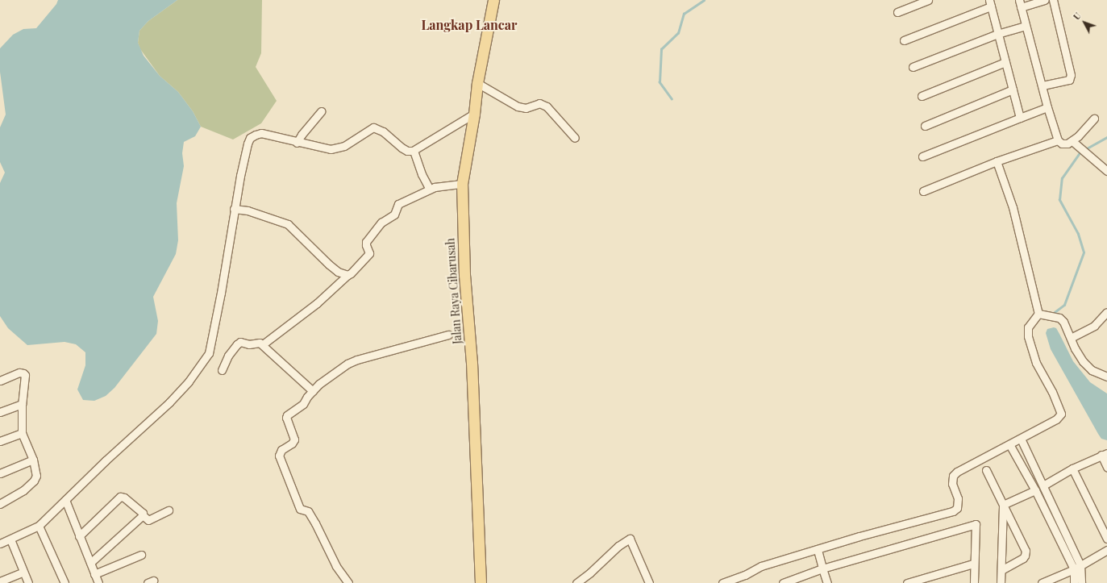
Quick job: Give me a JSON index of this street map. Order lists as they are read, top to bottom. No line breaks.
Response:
{"streets":{"main road":["Jalan Raya Cibarusah"]},"districts":["Langkap Lancar"],"north":"top left"}
